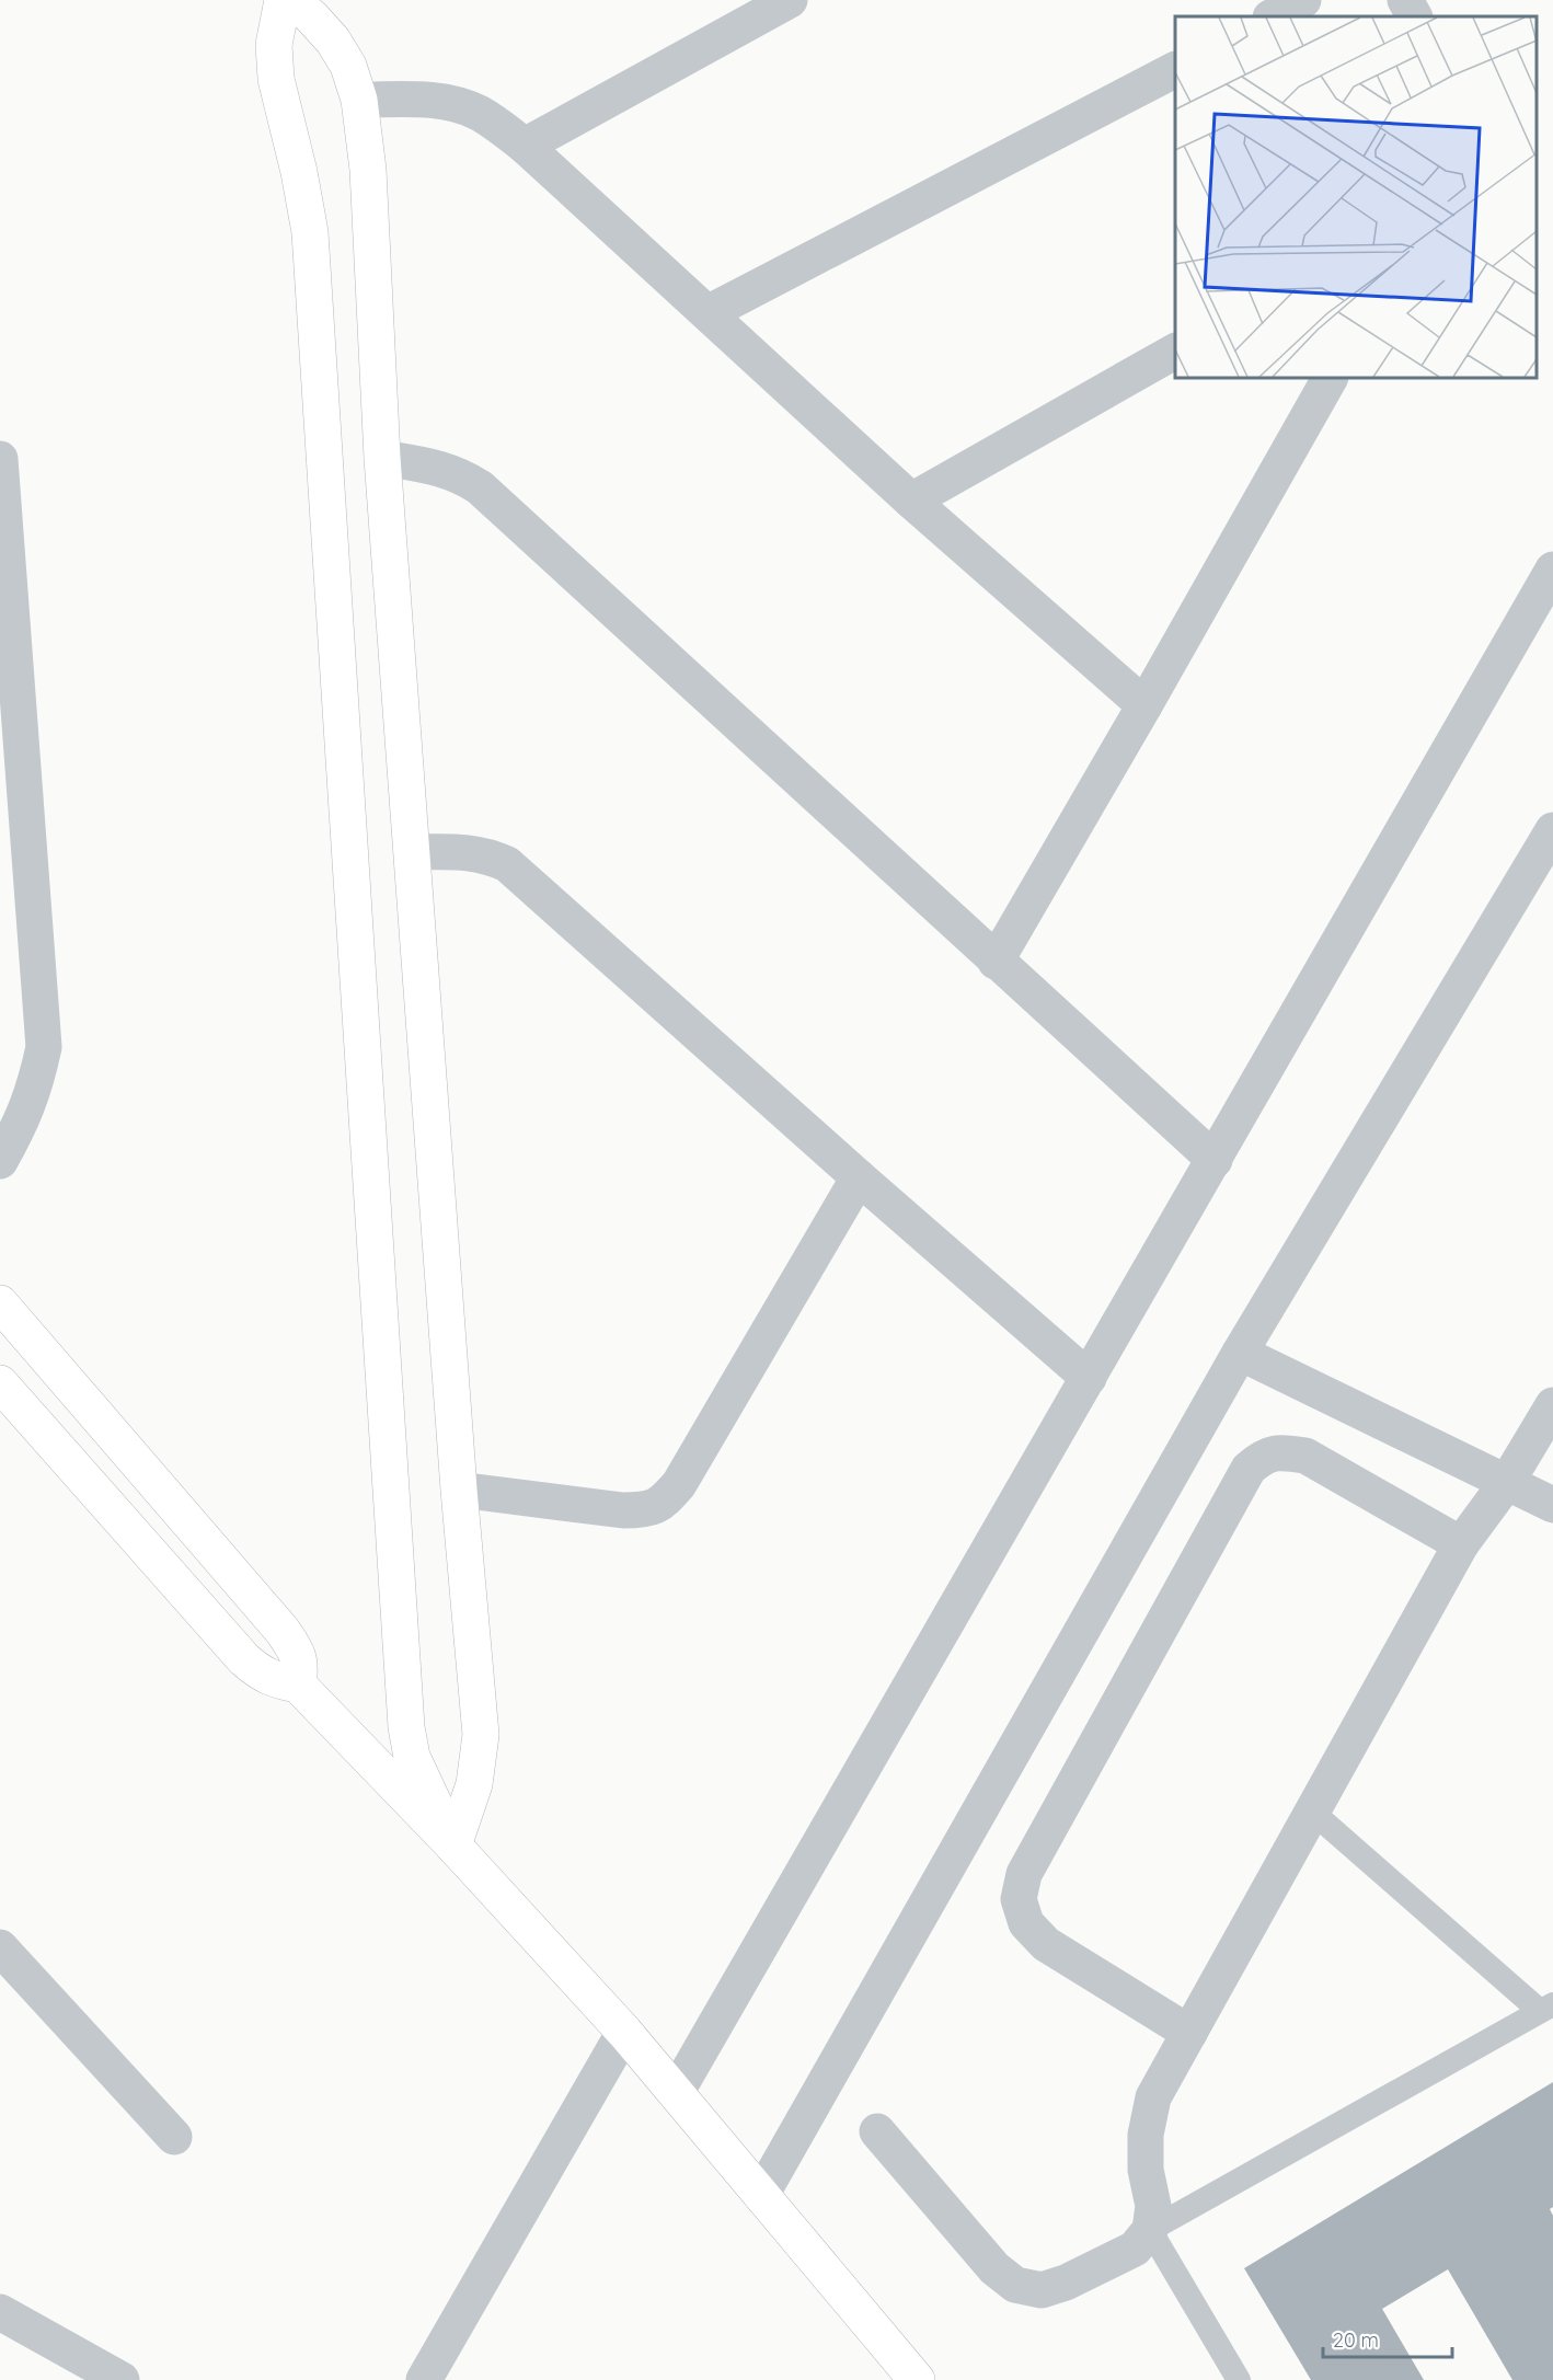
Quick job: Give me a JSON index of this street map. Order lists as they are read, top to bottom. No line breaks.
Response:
{"scale_bar":"20 m"}
